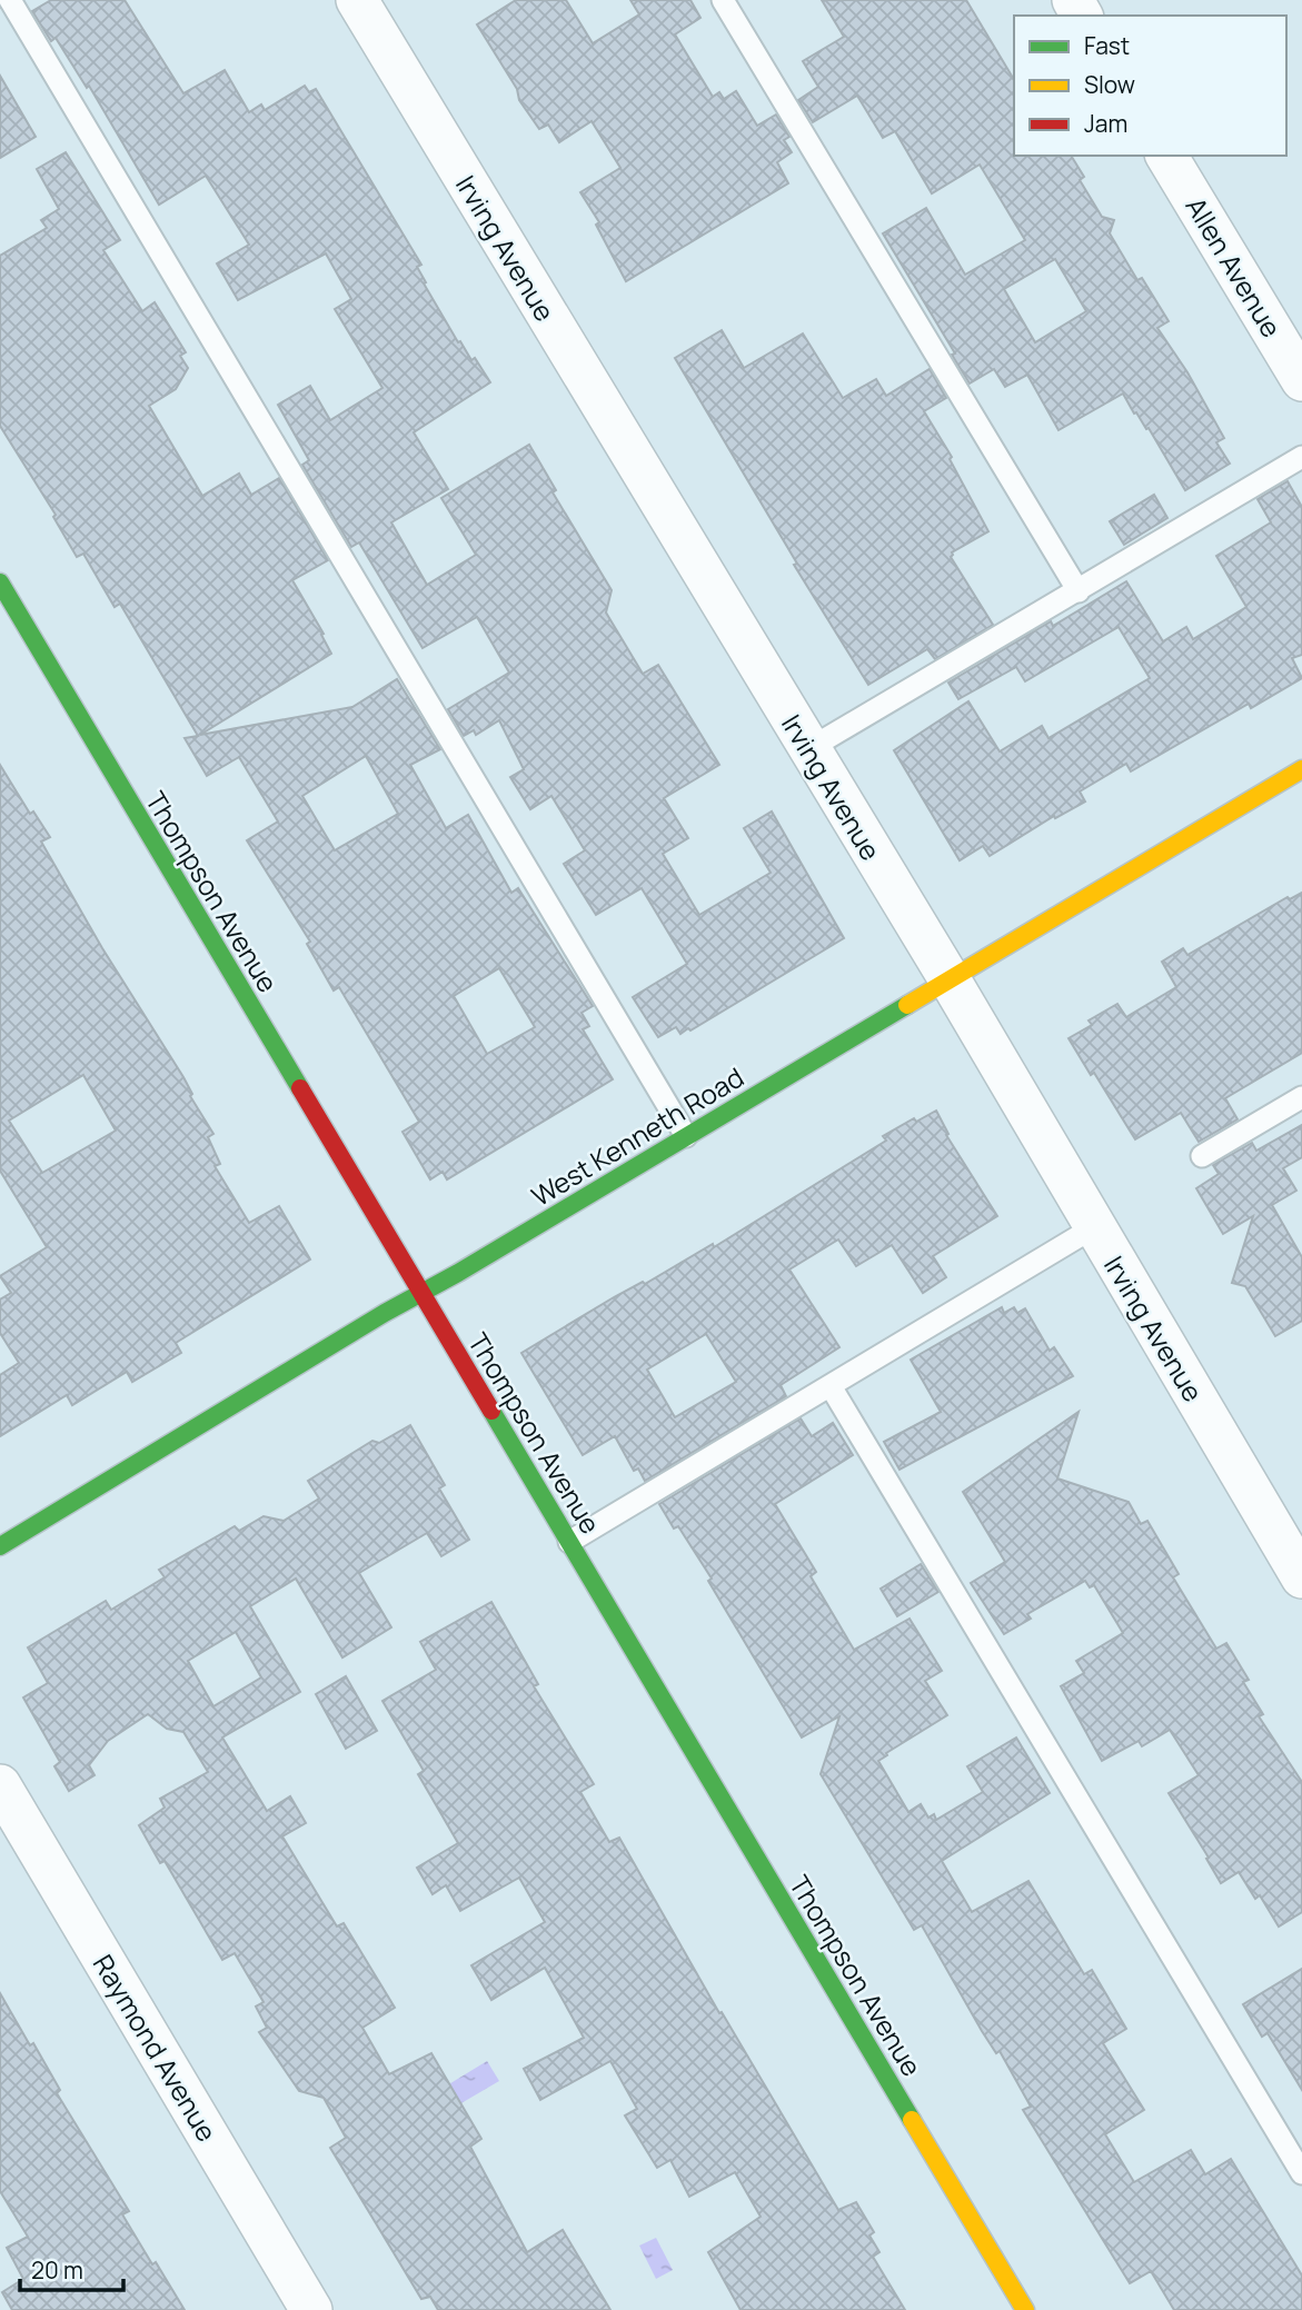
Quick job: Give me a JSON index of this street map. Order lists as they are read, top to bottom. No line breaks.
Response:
{"streets":{"street":["Irving Avenue","Allen Avenue","Thompson Avenue","West Kenneth Road","Raymond Avenue"]},"crossings":[["Irving Avenue","West Kenneth Road"],["Thompson Avenue","West Kenneth Road"]],"legend":["Fast","Slow","Jam"],"scale_bar":"20 m"}
